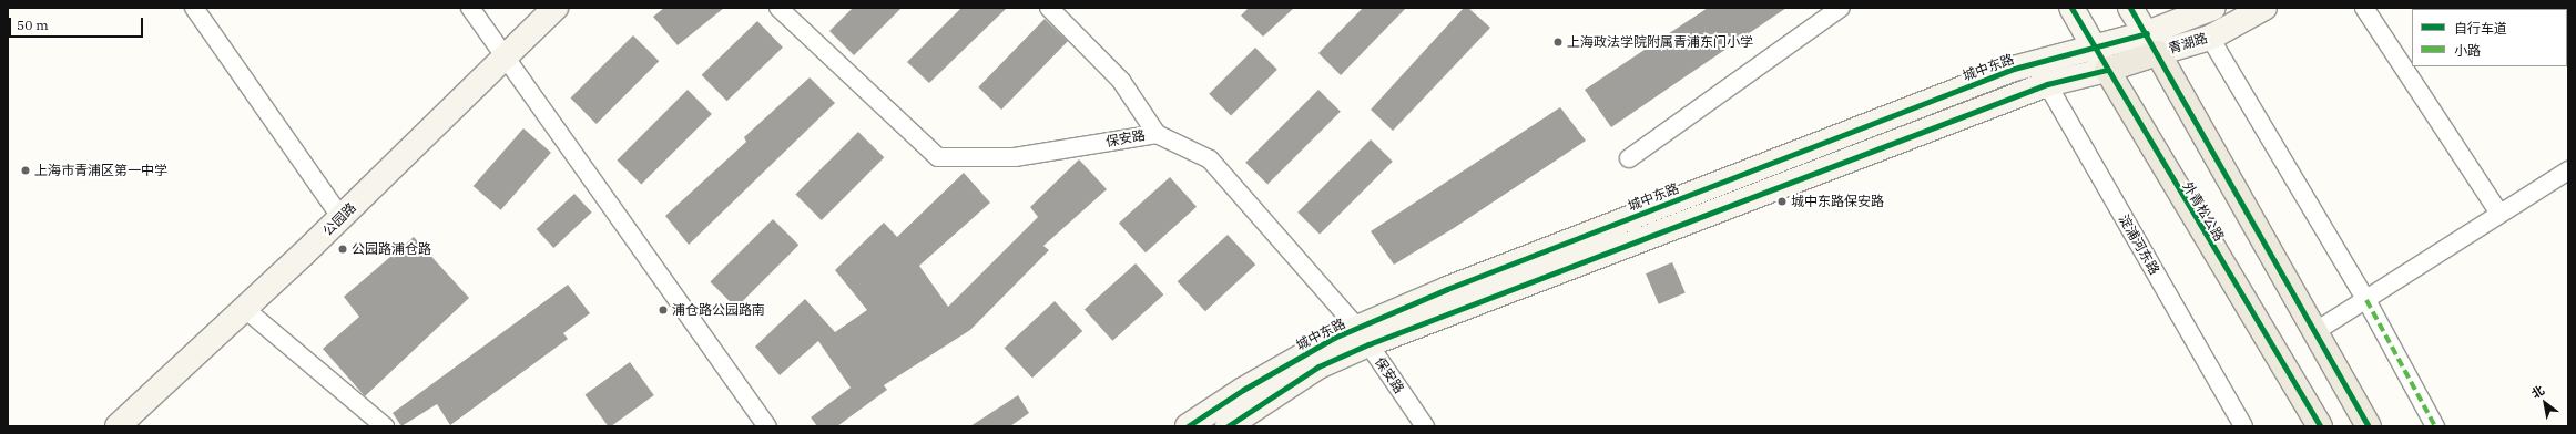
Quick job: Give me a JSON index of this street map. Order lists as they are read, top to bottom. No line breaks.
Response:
{"streets":{"main road":["青湖路","城中东路","外青松公路","公园路"],"street":["保安路","淀浦河东路"]},"crossings":[["青湖路","城中东路"],["青湖路","外青松公路"],["城中东路","保安路"],["城中东路","外青松公路"],["城中东路","淀浦河东路"]],"places":["上海政法学院附属青浦东门小学","上海市青浦区第一中学","城中东路保安路","公园路浦仓路","浦仓路公园路南"],"legend":["自行车道","小路"],"scale_bar":"50 m","north":"top left"}
